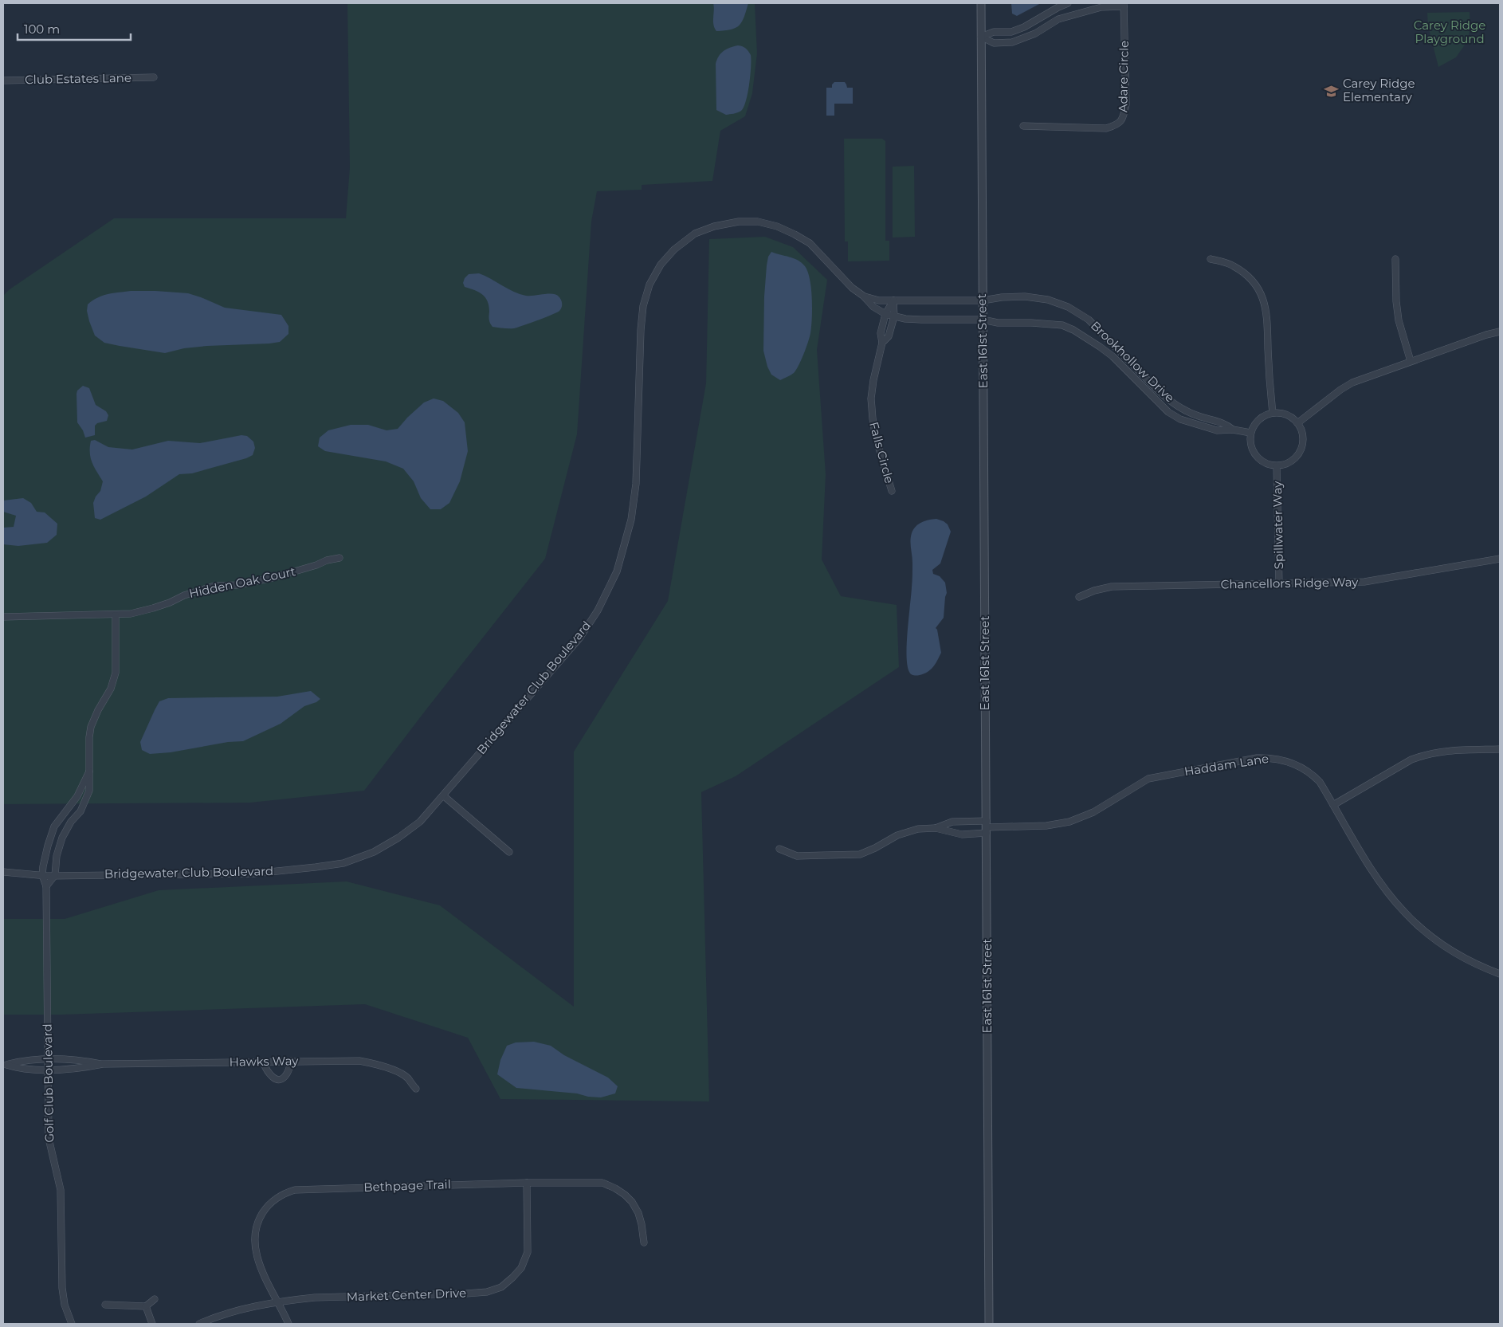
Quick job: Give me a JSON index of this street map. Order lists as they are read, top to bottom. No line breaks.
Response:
{"streets":{"street":["Adare Circle","Club Estates Lane","East 161st Street","Brookhollow Drive","Falls Circle","Spillwater Way","Hidden Oak Court","Chancellors Ridge Way","Bridgewater Club Boulevard","Haddam Lane","Hawks Way","Golf Club Boulevard","Bethpage Trail","Market Center Drive"]},"crossings":[["East 161st Street","Brookhollow Drive"],["East 161st Street","Bridgewater Club Boulevard"],["East 161st Street","Haddam Lane"],["Brookhollow Drive","Spillwater Way"],["Brookhollow Drive","Bridgewater Club Boulevard"],["Falls Circle","Bridgewater Club Boulevard"],["Spillwater Way","Chancellors Ridge Way"],["Hidden Oak Court","Golf Club Boulevard"],["Bridgewater Club Boulevard","Golf Club Boulevard"],["Hawks Way","Golf Club Boulevard"],["Bethpage Trail","Market Center Drive"]],"parks":["Carey Ridge Playground"],"places":{"school or university":["Carey Ridge Elementary"]},"scale_bar":"100 m"}
